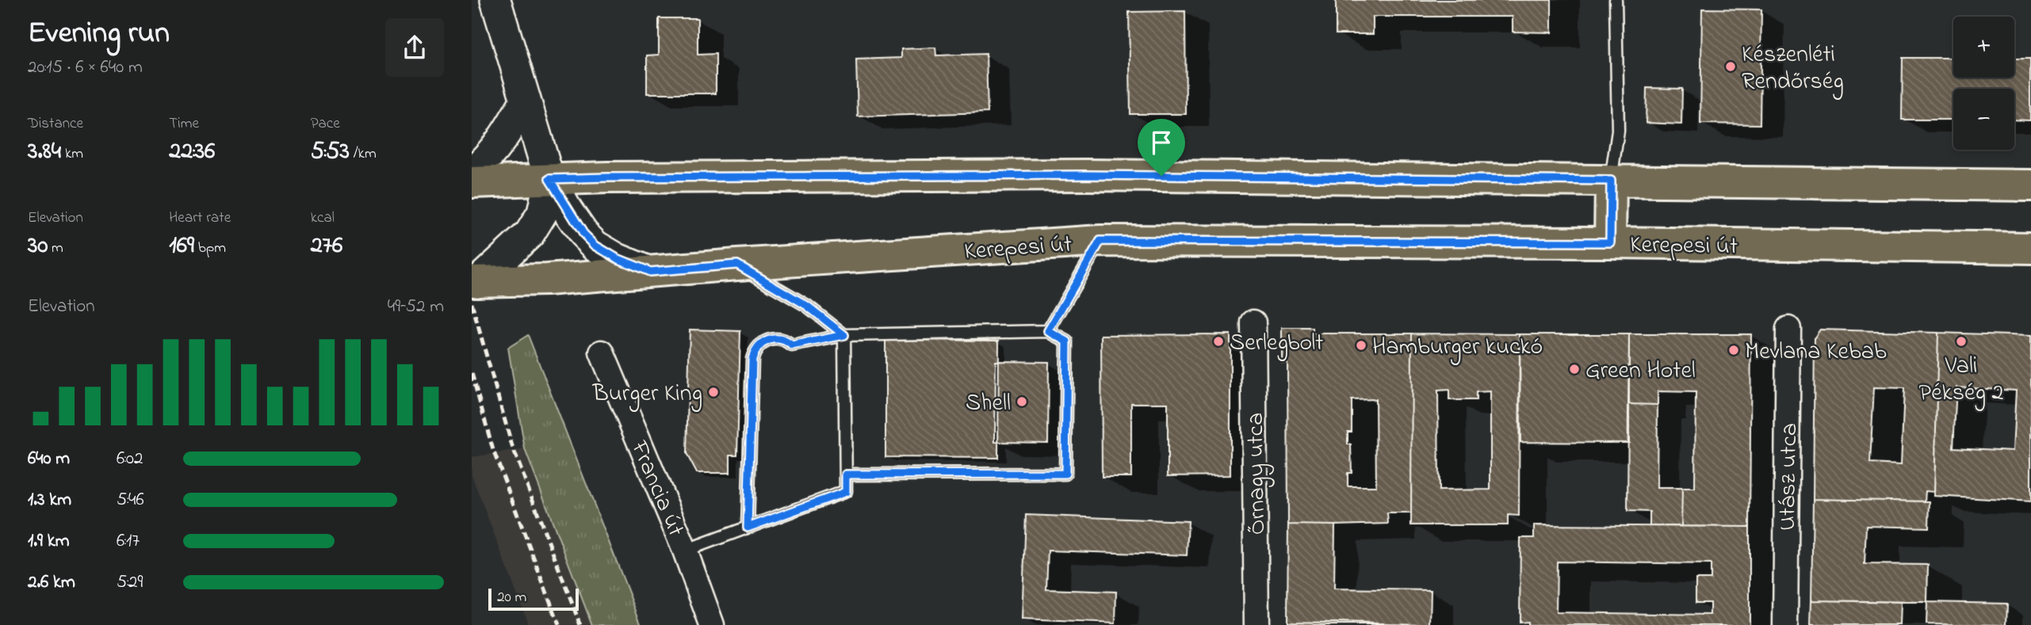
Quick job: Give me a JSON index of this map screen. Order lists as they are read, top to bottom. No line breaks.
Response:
{"streets":{"main road":["Kerepesi út"],"street":["Őrnagy utca","Utász utca","Francia út"]},"places":["Készenléti Rendőrség","Serlegbolt","Vali Pékség 2","Hamburger kuckó","Mevlana Kebab","Green Hotel","Burger King","Shell"],"scale_bar":"20 m","page":{"heading":["Evening run","20:15 · 6 × 640 m"],"map_buttons":["+","−"],"stats":[["Distance","3.84 km"],["Time","22:36"],["Pace","5:53 /km"],["Elevation","30 m"],["Heart rate","169 bpm"],["kcal","276"]],"chart":["Elevation","49–52 m"],"list":[{"name":"640 m","note":"6:02"},{"name":"1.3 km","note":"5:46"},{"name":"1.9 km","note":"6:17"},{"name":"2.6 km","note":"5:29"}],"scale":"20 m"}}
